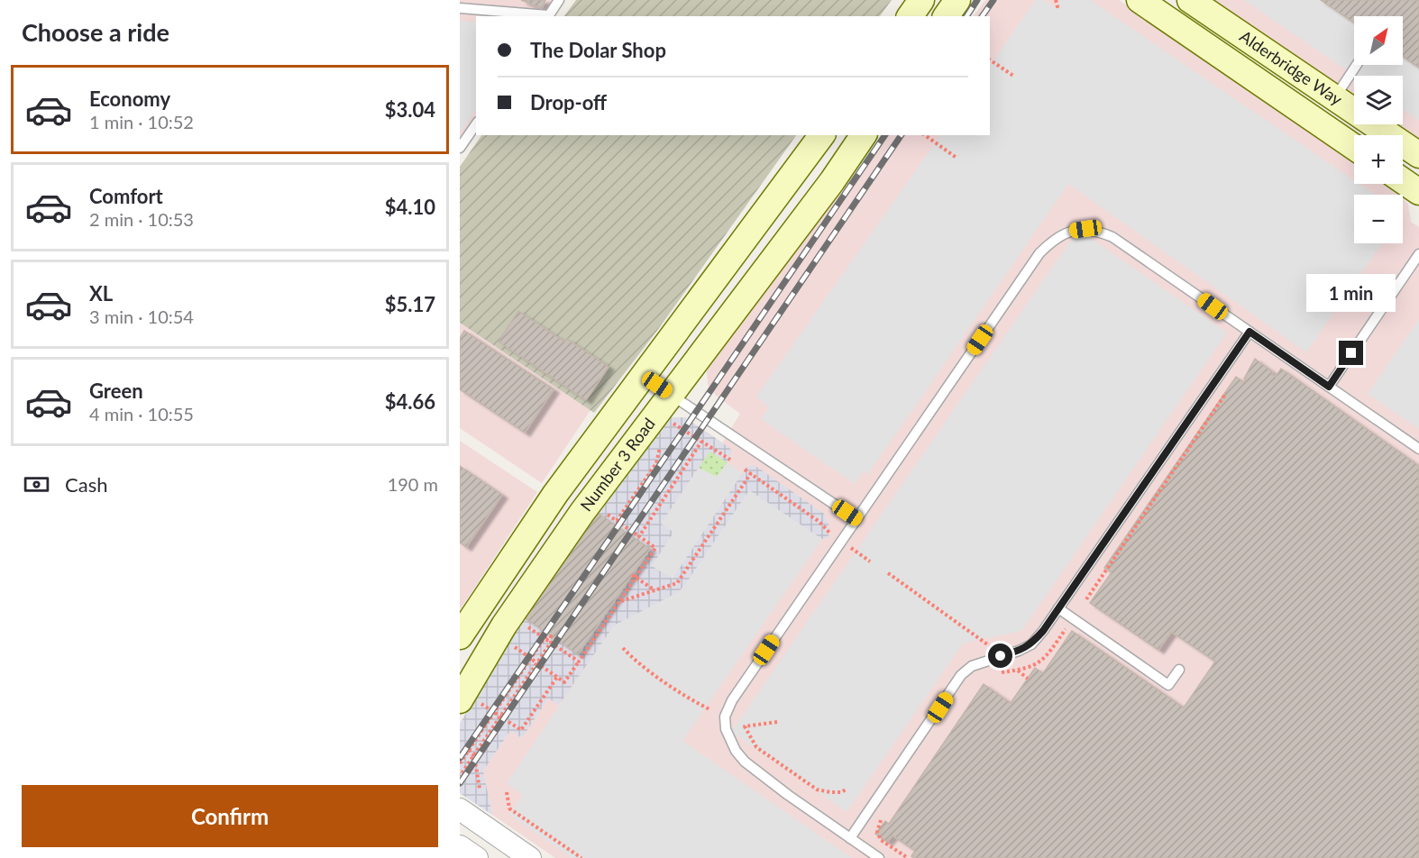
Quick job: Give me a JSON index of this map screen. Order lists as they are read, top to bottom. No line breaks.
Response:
{"streets":{"main road":["Alderbridge Way","Number 3 Road"]},"north":"top right","page":{"heading":"Choose a ride","map_buttons":["+","−"],"banner":["The Dolar Shop","Drop-off"],"list":[{"name":"Economy","note":"1 min · 10:52","value":"$3.04"},{"name":"Comfort","note":"2 min · 10:53","value":"$4.10"},{"name":"XL","note":"3 min · 10:54","value":"$5.17"},{"name":"Green","note":"4 min · 10:55","value":"$4.66"}],"bubble":"1 min","pay":["Cash","190 m"],"buttons":"Confirm"}}
